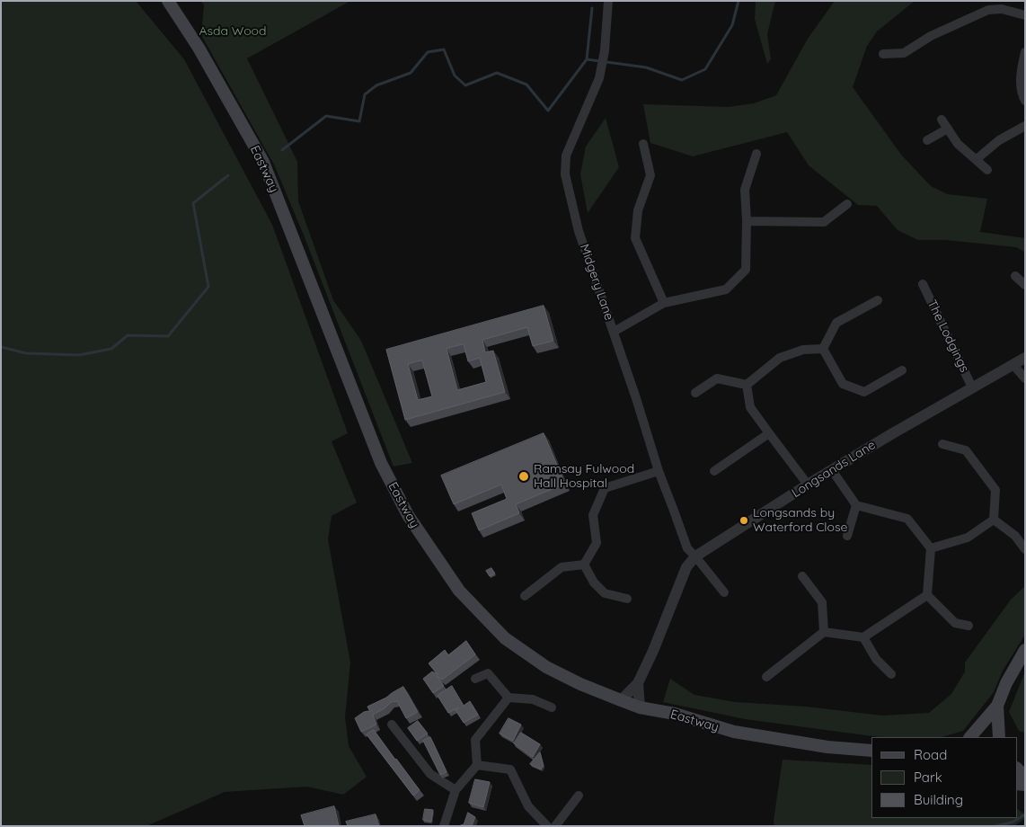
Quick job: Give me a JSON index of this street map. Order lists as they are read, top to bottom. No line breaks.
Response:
{"streets":{"main road":["Eastway"],"street":["Midgery Lane","The Lodgings","Longsands Lane"]},"crossings":[["Eastway","Longsands Lane"],["Midgery Lane","Longsands Lane"],["The Lodgings","Longsands Lane"]],"parks":["Asda Wood"],"places":["Ramsay Fulwood Hall Hospital","Longsands by Waterford Close"],"legend":["Road","Park","Building"]}
